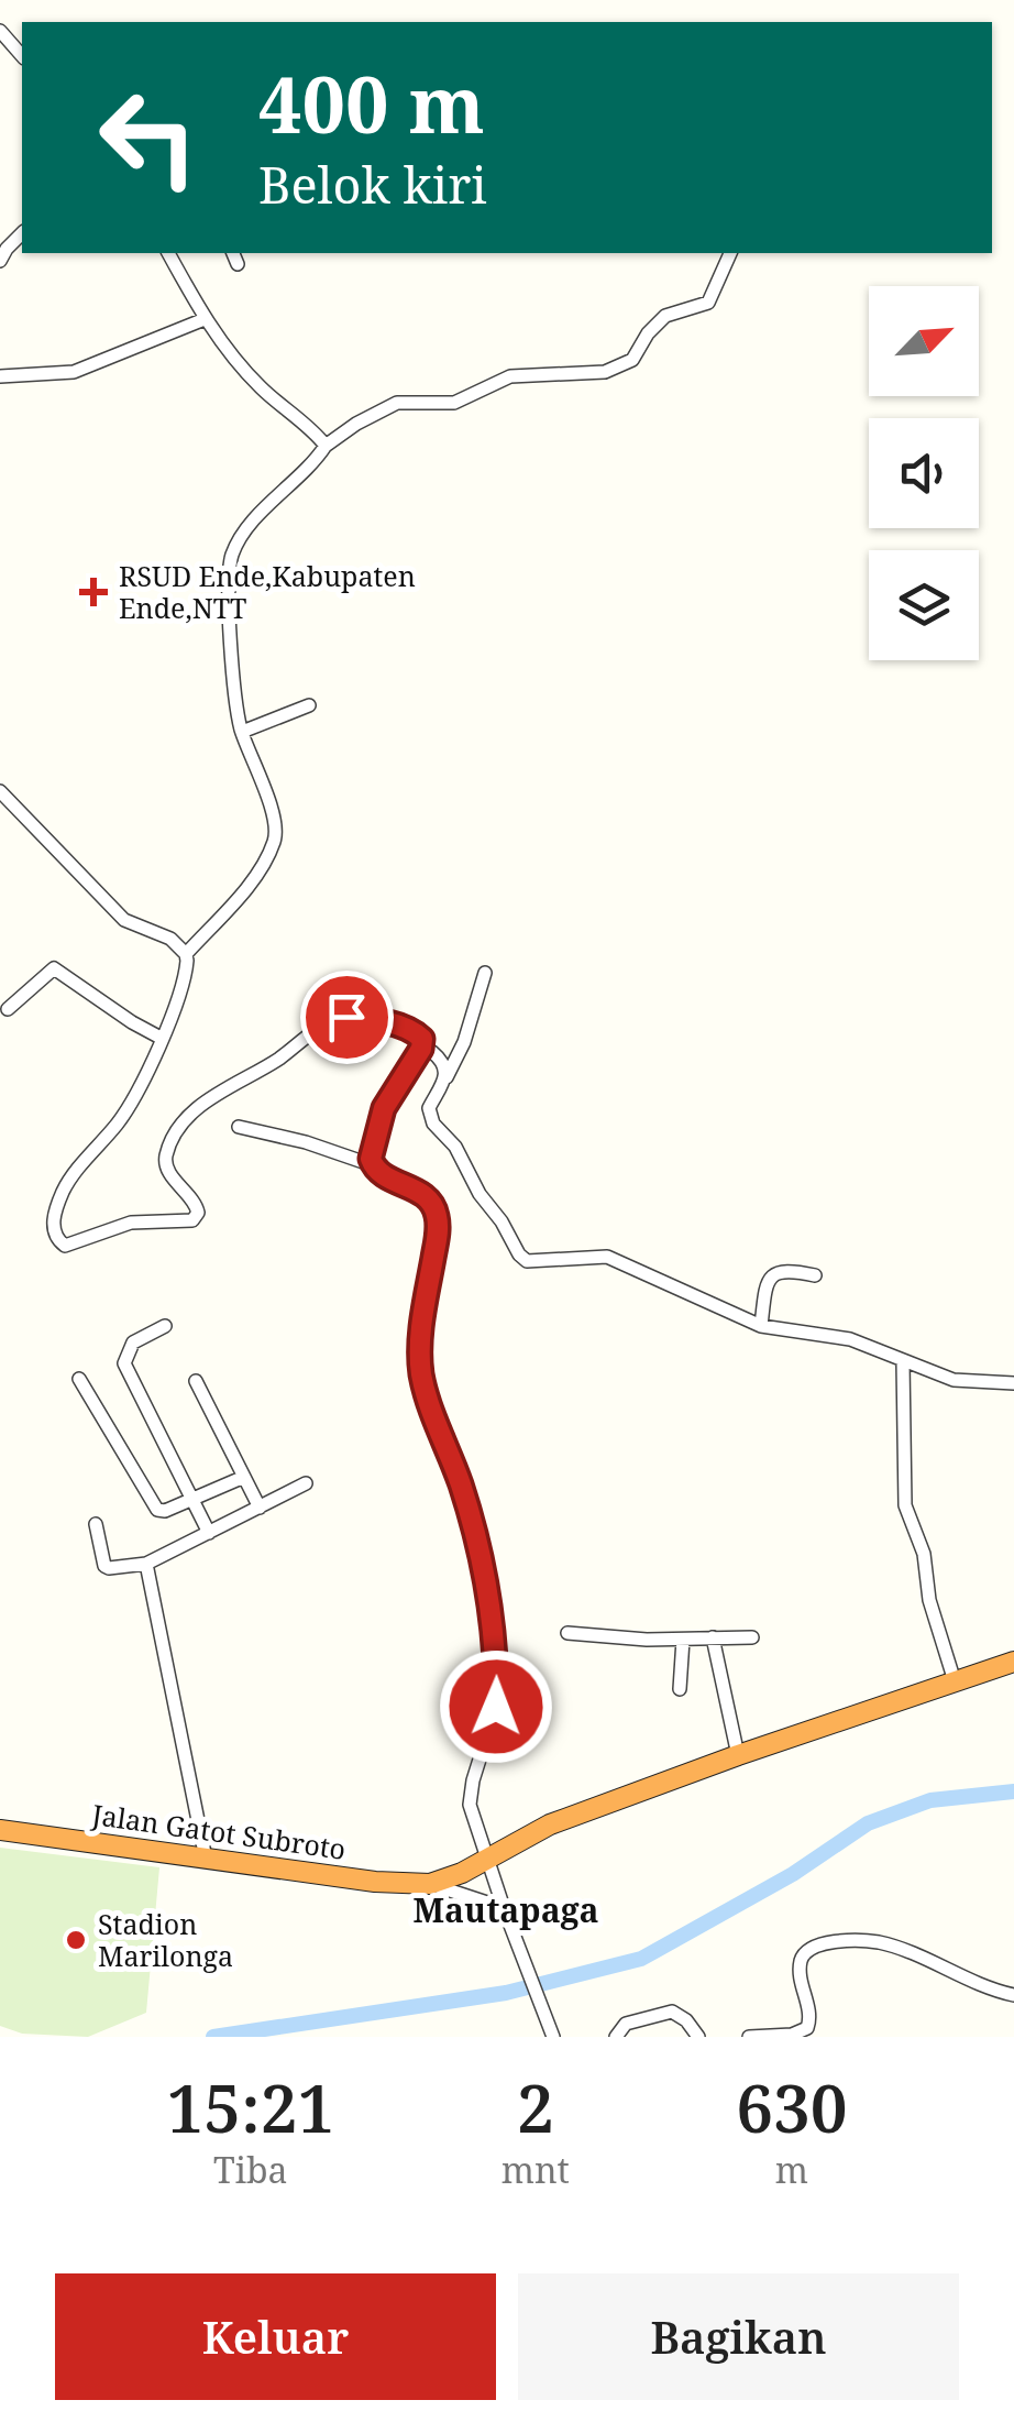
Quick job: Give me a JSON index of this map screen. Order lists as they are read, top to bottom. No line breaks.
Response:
{"streets":{"highway":["Jalan Gatot Subroto"]},"districts":["Mautapaga"],"places":{"health":["RSUD Ende,Kabupaten Ende,NTT"],"other":["Stadion Marilonga"]},"north":"top right","page":{"turn":["400 m","Belok kiri"],"eta":["15:21","Tiba","2","mnt","630","m"],"buttons":["Keluar","Bagikan"]}}
